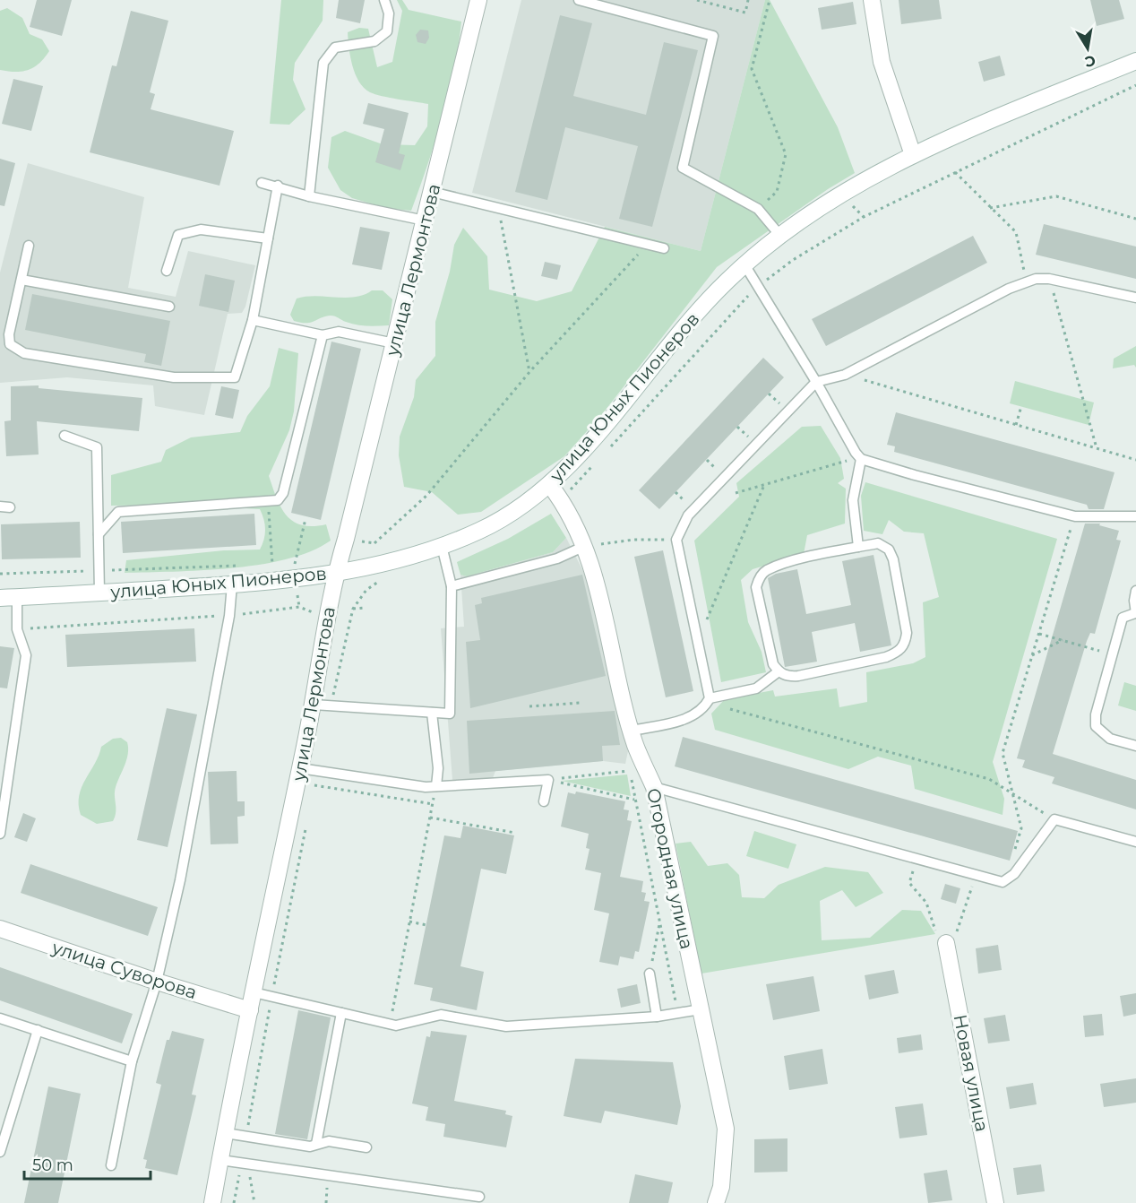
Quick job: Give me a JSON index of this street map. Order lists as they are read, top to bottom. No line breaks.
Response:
{"streets":{"street":["улица Лермонтова","улица Юных Пионеров","Огородная улица","улица Суворова","Новая улица"]},"crossings":[["улица Лермонтова","улица Юных Пионеров"],["улица Лермонтова","улица Суворова"],["улица Юных Пионеров","Огородная улица"]],"scale_bar":"50 m","north":"bottom"}
